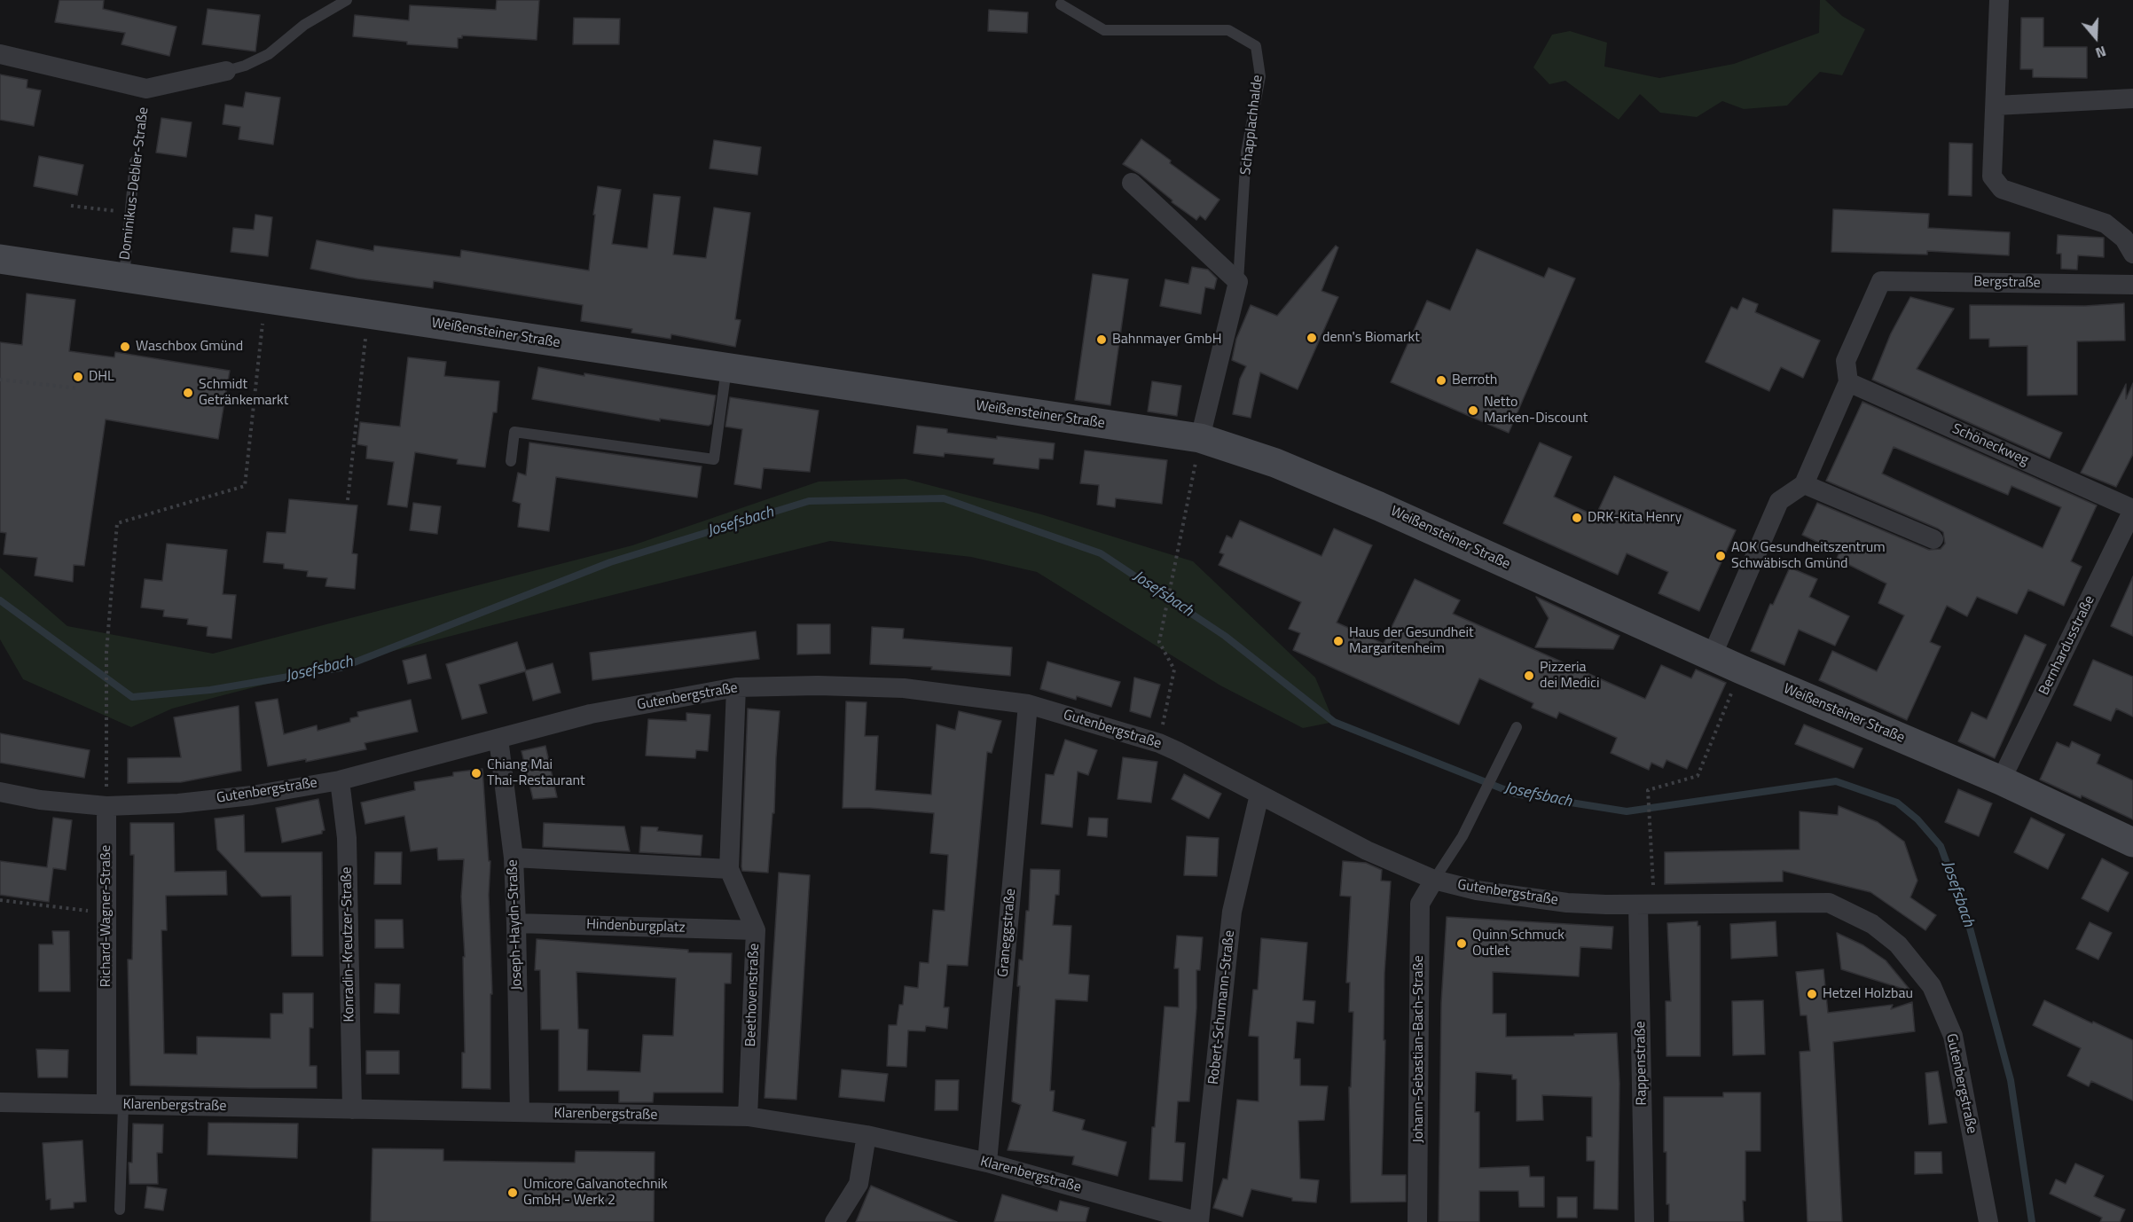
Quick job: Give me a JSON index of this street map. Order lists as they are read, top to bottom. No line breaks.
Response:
{"streets":{"main road":["Weißensteiner Straße"],"street":["Schapplachhalde","Dominikus-Debler-Straße","Bergstraße","Schöneckweg","Bernhardusstraße","Gutenbergstraße","Richard-Wagner-Straße","Joseph-Haydn-Straße","Hindenburgplatz","Graneggstraße","Konradin-Kreutzer-Straße","Beethovenstraße","Robert-Schumann-Straße","Johann-Sebastian-Bach-Straße","Rappenstraße","Klarenbergstraße"]},"crossings":[["Schapplachhalde","Weißensteiner Straße"],["Dominikus-Debler-Straße","Weißensteiner Straße"],["Bergstraße","Schöneckweg"],["Weißensteiner Straße","Bernhardusstraße"],["Schöneckweg","Bernhardusstraße"],["Gutenbergstraße","Richard-Wagner-Straße"],["Gutenbergstraße","Joseph-Haydn-Straße"],["Gutenbergstraße","Graneggstraße"],["Gutenbergstraße","Konradin-Kreutzer-Straße"],["Gutenbergstraße","Beethovenstraße"],["Gutenbergstraße","Robert-Schumann-Straße"],["Gutenbergstraße","Johann-Sebastian-Bach-Straße"],["Gutenbergstraße","Rappenstraße"],["Richard-Wagner-Straße","Klarenbergstraße"],["Joseph-Haydn-Straße","Hindenburgplatz"],["Joseph-Haydn-Straße","Klarenbergstraße"],["Hindenburgplatz","Beethovenstraße"],["Graneggstraße","Klarenbergstraße"],["Konradin-Kreutzer-Straße","Klarenbergstraße"],["Beethovenstraße","Klarenbergstraße"],["Robert-Schumann-Straße","Klarenbergstraße"]],"water":["Josefsbach"],"places":["denn's Biomarkt","Bahnmayer GmbH","Waschbox Gmünd","DHL","Berroth","Schmidt Getränkemarkt","Netto Marken-Discount","DRK-Kita Henry","AOK Gesundheitszentrum Schwäbisch Gmünd","Haus der Gesundheit Margaritenheim","Pizzeria dei Medici","Chiang Mai Thai-Restaurant","Quinn Schmuck Outlet","Hetzel Holzbau","Umicore Galvanotechnik GmbH - Werk 2"],"north":"bottom"}
